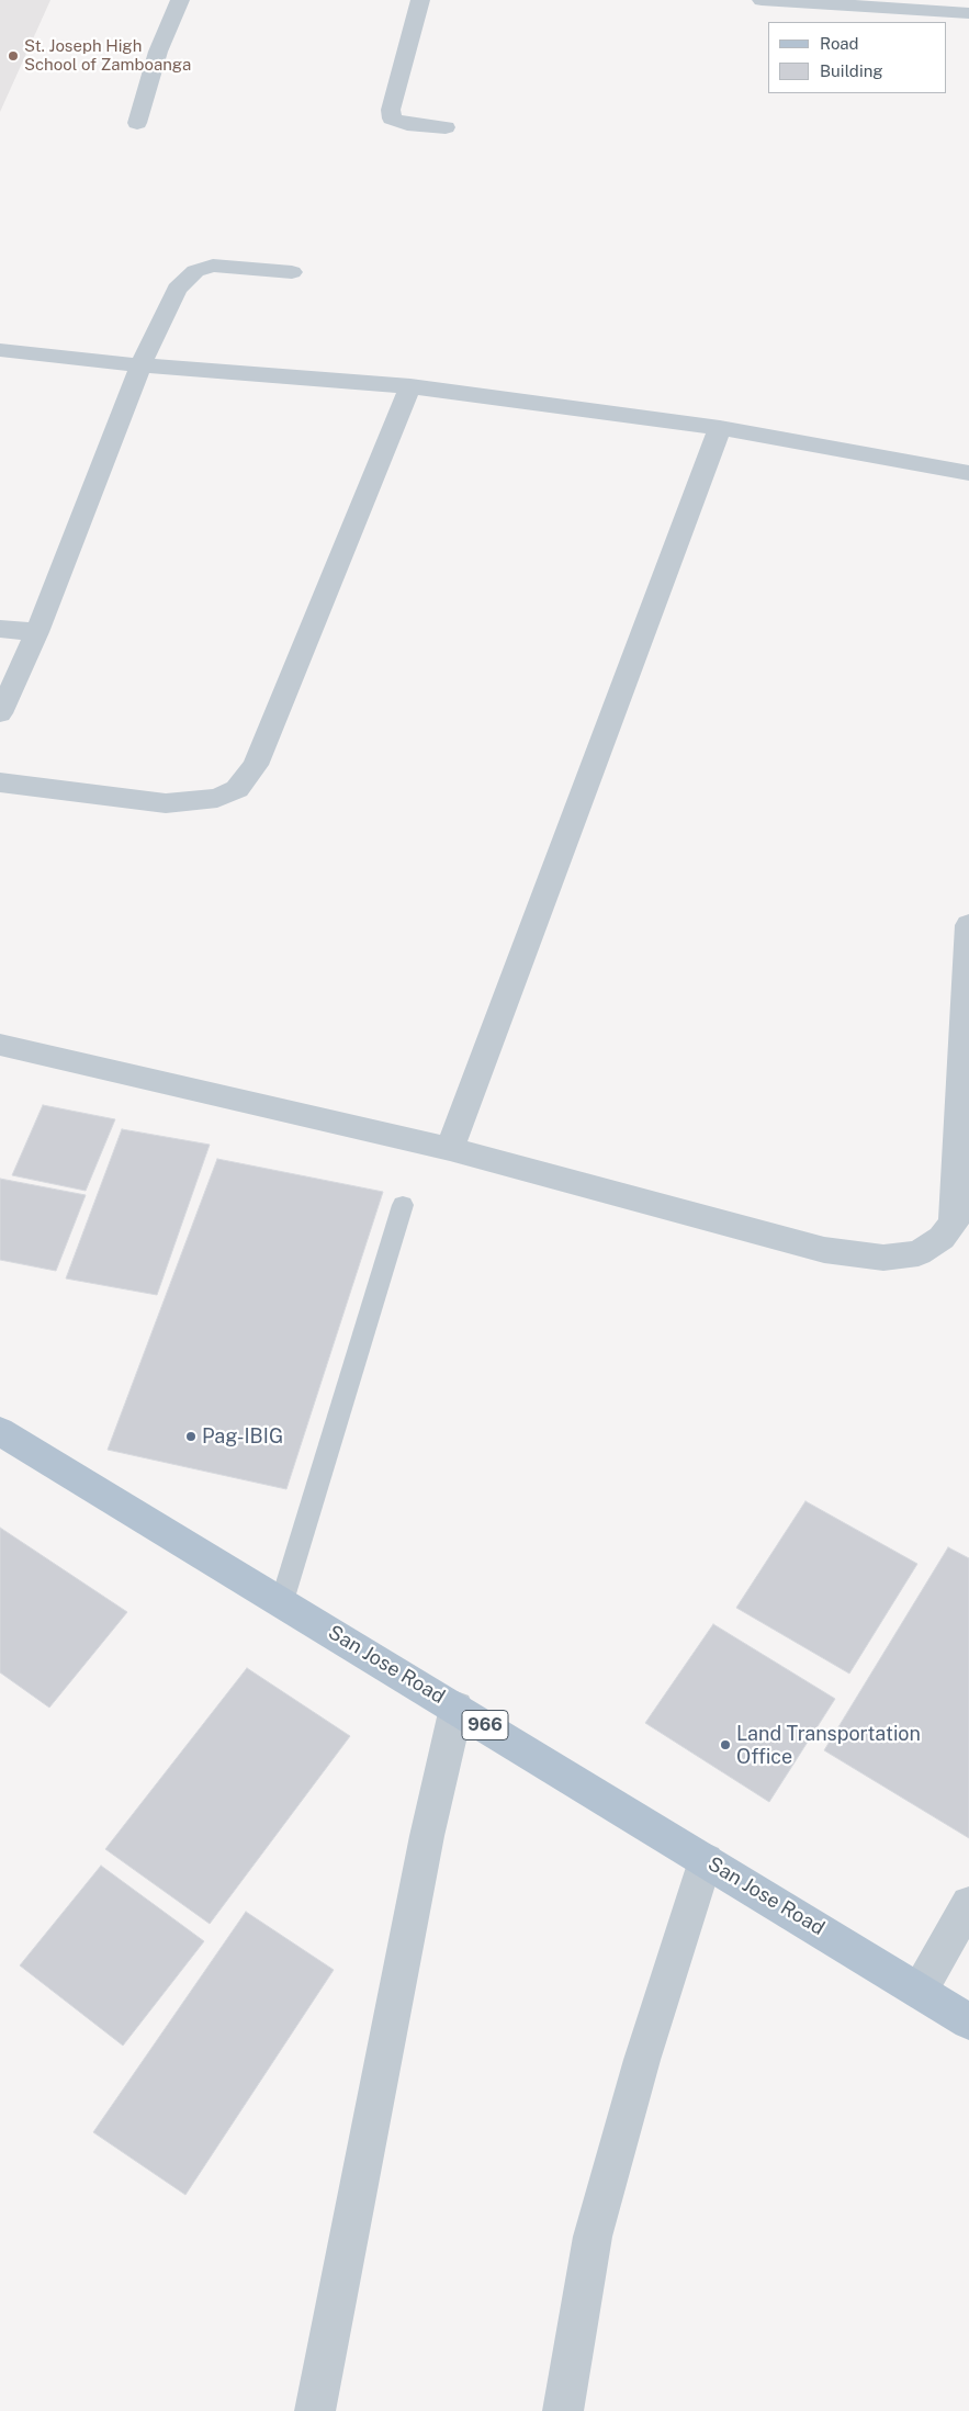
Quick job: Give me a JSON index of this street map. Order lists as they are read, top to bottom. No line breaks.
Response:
{"streets":{"main road":["San Jose Road","966"]},"places":["St. Joseph High School of Zamboanga","Pag-IBIG","Land Transportation Office"],"legend":["Road","Building"]}
